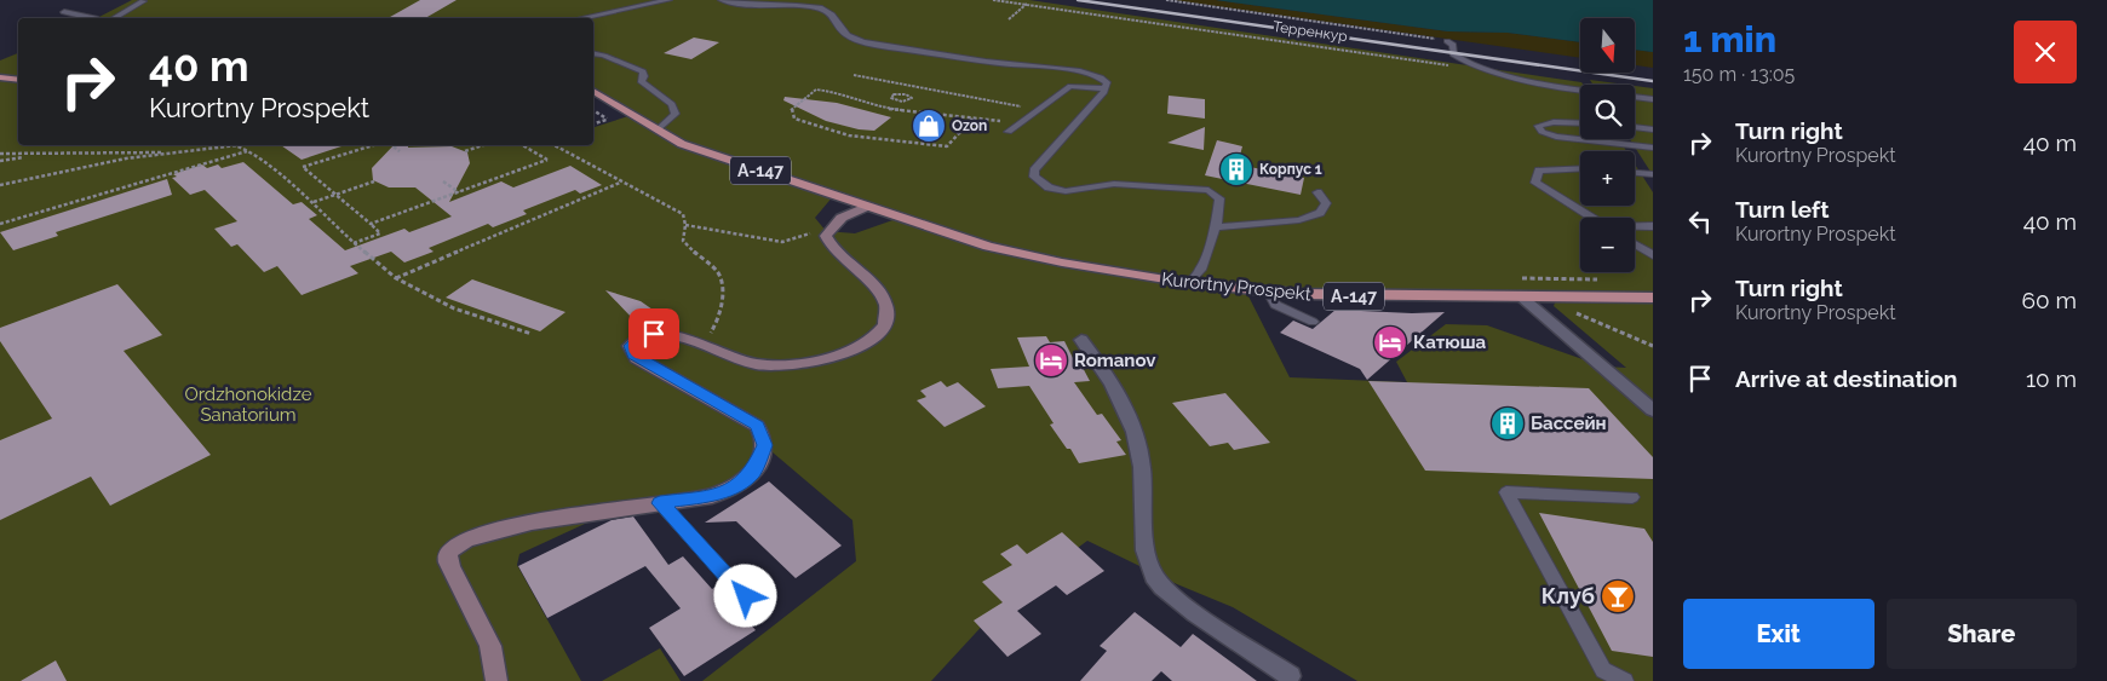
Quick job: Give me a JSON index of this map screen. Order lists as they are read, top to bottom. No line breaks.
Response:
{"streets":{"main road":["А-147","Kurortny Prospekt"],"path":["Терренкур"]},"parks":["Ordzhonokidze Sanatorium"],"places":{"shop":["Ozon"],"building":["Корпус 1","Бассейн"],"hotel":["Катюша","Romanov"],"bar":["Клуб"]},"north":"bottom","page":{"heading":["1 min","150 m · 13:05"],"map_buttons":["+","−"],"turn":["40 m","Kurortny Prospekt"],"list":[{"name":"Turn right","note":"Kurortny Prospekt","value":"40 m"},{"name":"Turn left","note":"Kurortny Prospekt","value":"40 m"},{"name":"Turn right","note":"Kurortny Prospekt","value":"60 m"},{"name":"Arrive at destination","value":"10 m"}],"buttons":["Exit","Share"]}}
